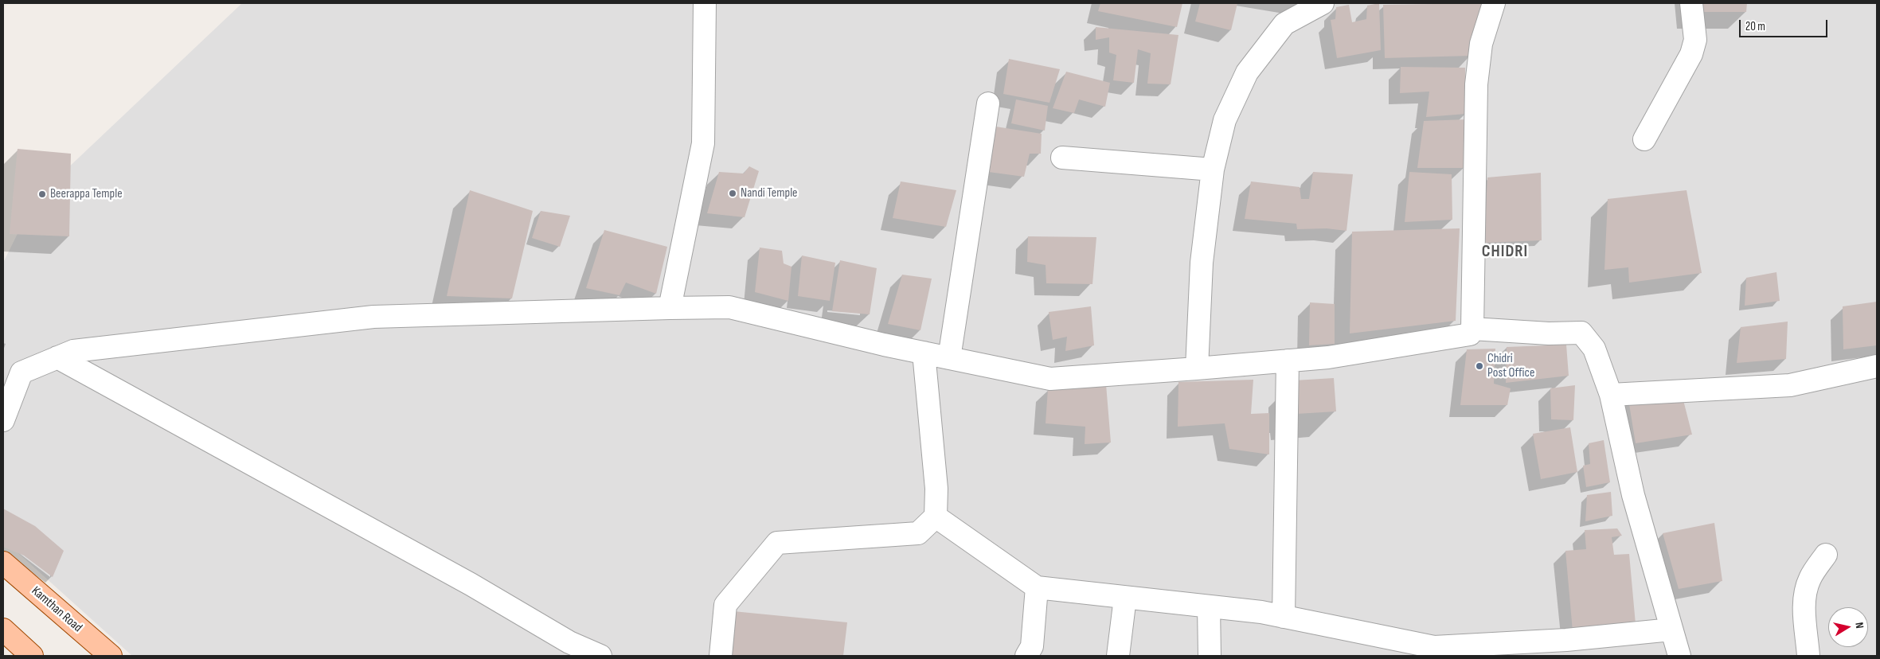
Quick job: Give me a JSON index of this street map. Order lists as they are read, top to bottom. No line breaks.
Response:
{"streets":{"main road":["Kamthan Road"]},"districts":["CHIDRI"],"places":["Nandi Temple","Beerappa Temple","Chidri Post Office"],"scale_bar":"20 m","north":"right"}
